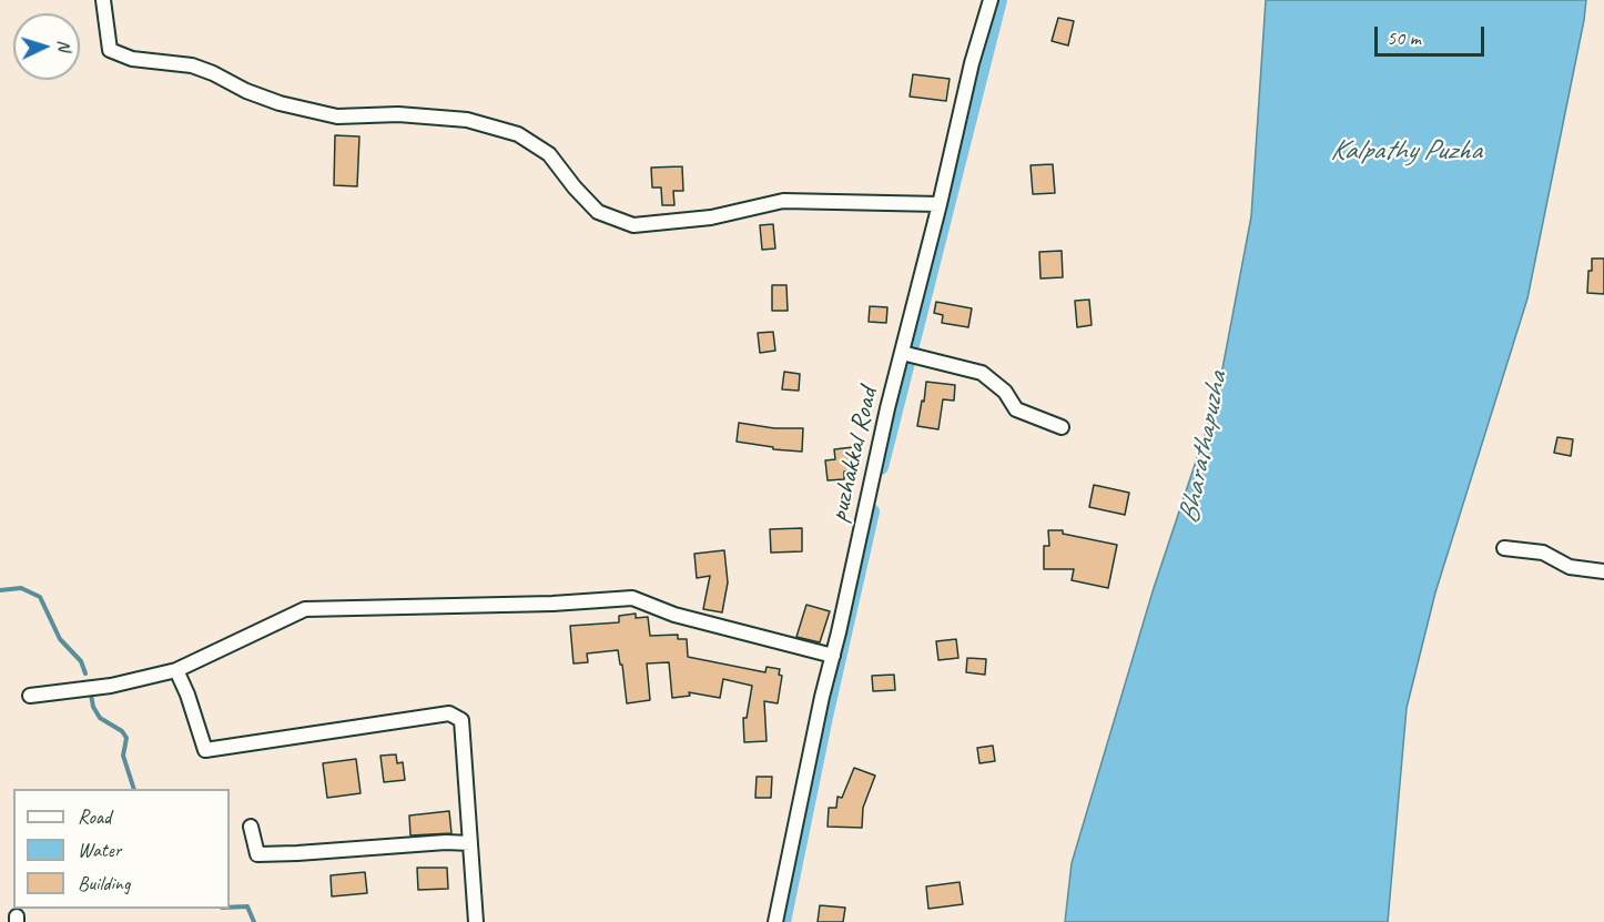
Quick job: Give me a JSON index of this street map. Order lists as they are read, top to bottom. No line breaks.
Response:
{"streets":{"street":["puzhakkal Road"]},"water":["Kalpathy Puzha","Bharathapuzha"],"legend":["Road","Water","Building"],"scale_bar":"50 m","north":"right"}
